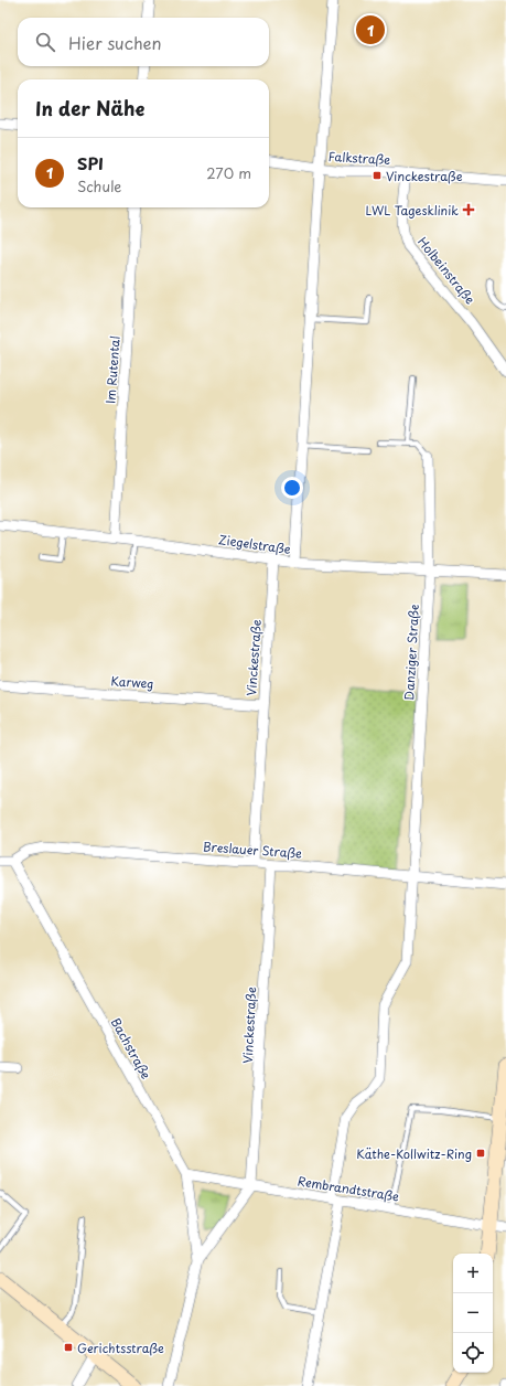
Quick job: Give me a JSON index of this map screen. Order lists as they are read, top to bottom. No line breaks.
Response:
{"streets":{"street":["Falkstraße","Holbeinstraße","Im Rutental","Ziegelstraße","Danziger Straße","Vinckestraße","Karweg","Breslauer Straße","Bachstraße","Rembrandtstraße"]},"crossings":[["Falkstraße","Holbeinstraße"],["Im Rutental","Ziegelstraße"],["Ziegelstraße","Danziger Straße"],["Ziegelstraße","Vinckestraße"],["Danziger Straße","Breslauer Straße"],["Danziger Straße","Rembrandtstraße"],["Vinckestraße","Karweg"],["Vinckestraße","Breslauer Straße"],["Vinckestraße","Bachstraße"],["Vinckestraße","Rembrandtstraße"],["Breslauer Straße","Bachstraße"],["Bachstraße","Rembrandtstraße"]],"places":{"transit":["Vinckestraße","Käthe-Kollwitz-Ring","Gerichtsstraße"],"health":["LWL Tagesklinik"]},"page":{"pins":"1","search":"Hier suchen","heading":"In der Nähe","list":[{"mark":"1","name":"SPI","note":"Schule","value":"270 m"}],"map_buttons":["+","−"]}}
